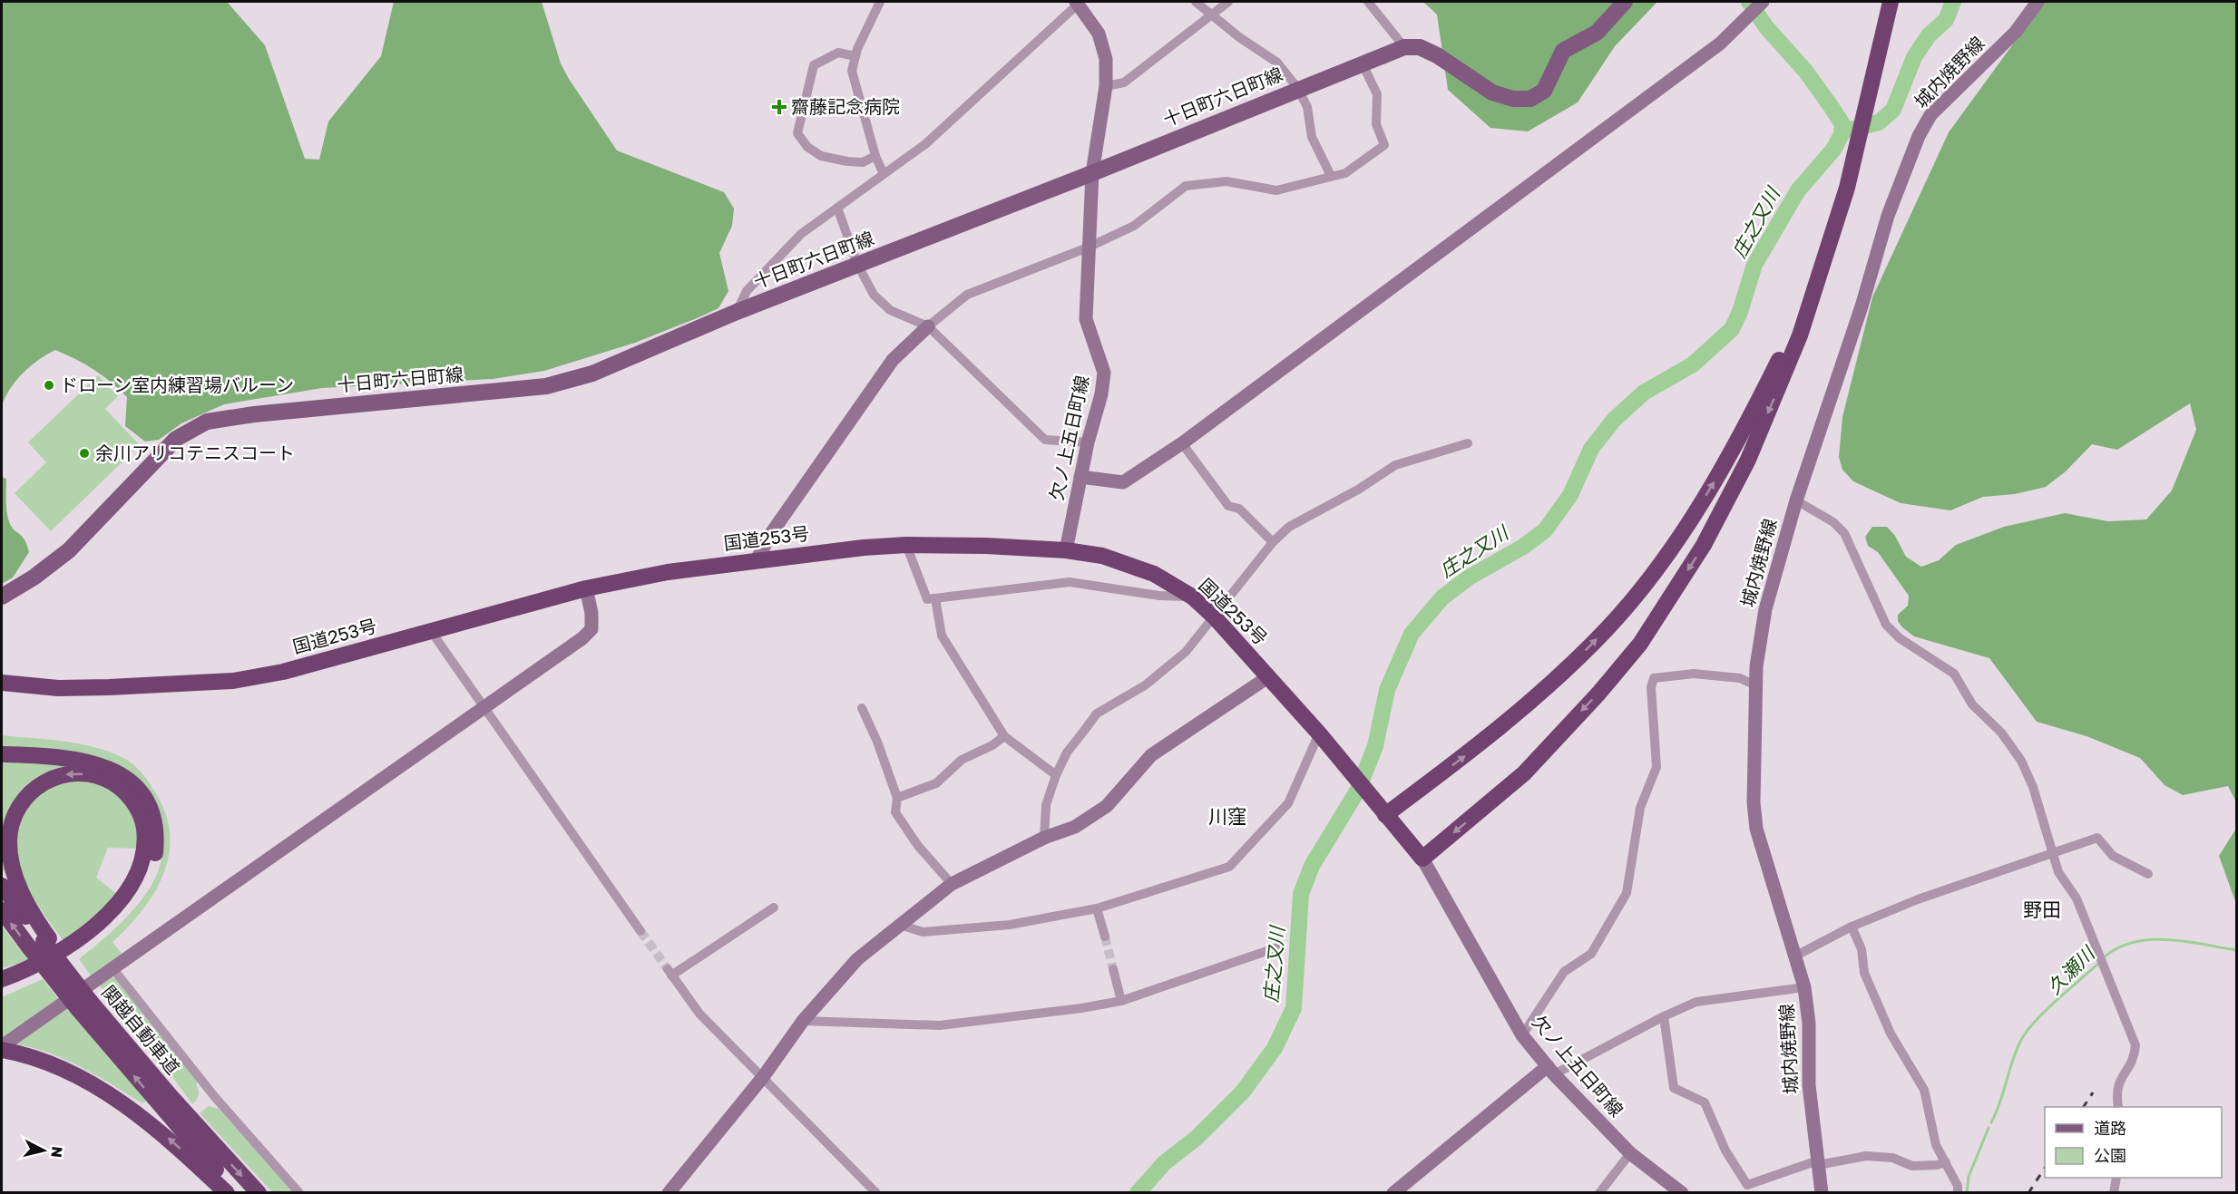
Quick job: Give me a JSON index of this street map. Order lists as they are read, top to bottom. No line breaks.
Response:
{"streets":{"highway":["国道253号","関越自動車道"],"main road":["十日町六日町線"],"street":["城内焼野線","欠ノ上五日町線"]},"crossings":[["十日町六日町線","欠ノ上五日町線"],["欠ノ上五日町線","国道253号"]],"districts":["川窪","野田"],"water":["庄之又川","久瀬川"],"places":{"health":["齋藤記念病院"],"other":["ドローン室内練習場バルーン","余川アリコテニスコート"]},"legend":["道路","公園"],"north":"right"}
